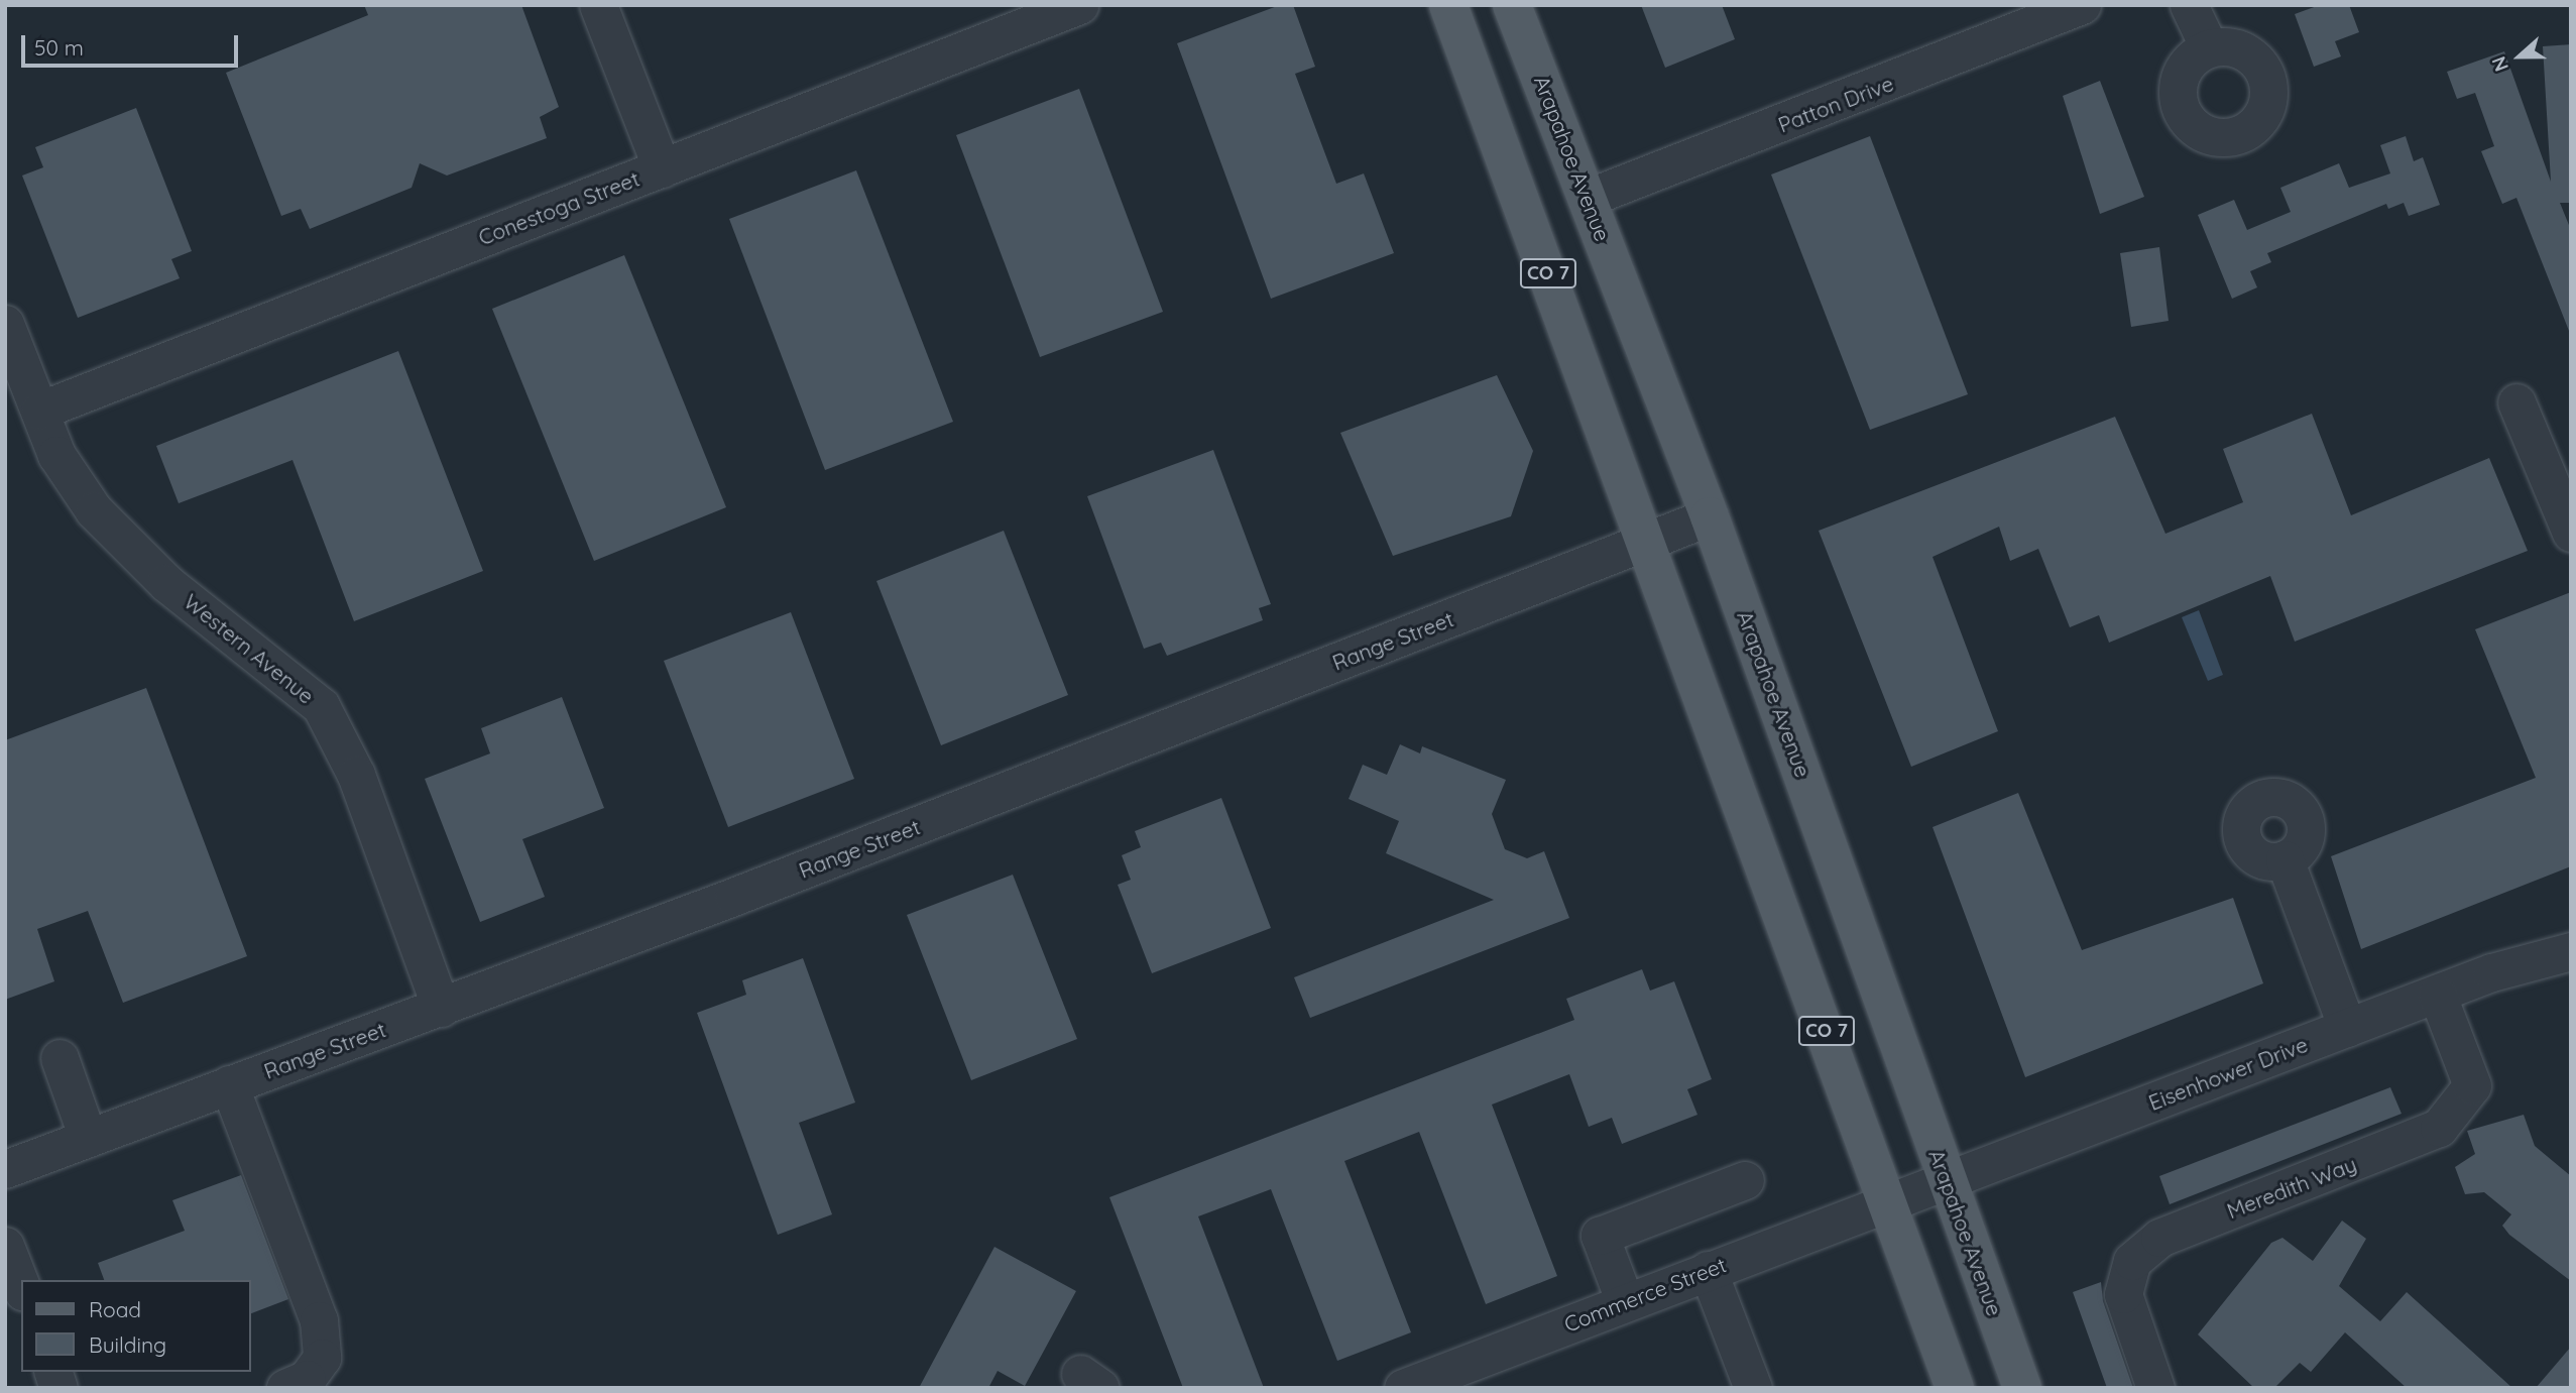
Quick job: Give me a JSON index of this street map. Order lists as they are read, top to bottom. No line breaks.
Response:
{"streets":{"main road":["Arapahoe Avenue","CO 7"],"street":["Patton Drive","Conestoga Street","Range Street","Western Avenue","Eisenhower Drive","Meredith Way","Commerce Street"]},"crossings":[["Patton Drive","Arapahoe Avenue"],["Arapahoe Avenue","Range Street"],["Arapahoe Avenue","Eisenhower Drive"],["Conestoga Street","Western Avenue"],["CO 7","Range Street"],["CO 7","Eisenhower Drive"],["CO 7","Commerce Street"],["Range Street","Western Avenue"],["Eisenhower Drive","Meredith Way"],["Eisenhower Drive","Commerce Street"]],"legend":["Road","Building"],"scale_bar":"50 m","north":"left"}
